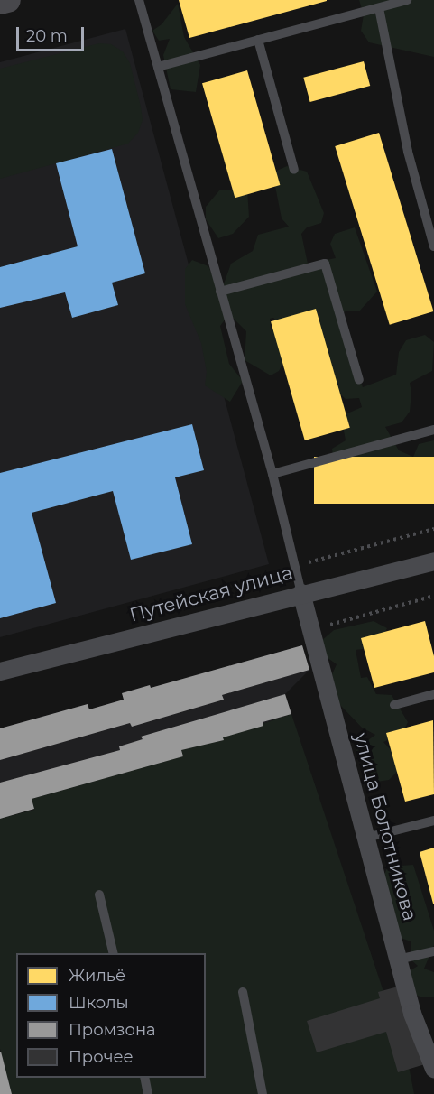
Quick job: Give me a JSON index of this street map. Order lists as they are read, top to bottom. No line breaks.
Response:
{"streets":{"street":["Путейская улица","улица Болотникова"]},"crossings":[["Путейская улица","улица Болотникова"]],"legend":["Жильё","Школы","Промзона","Прочее"],"scale_bar":"20 m"}
